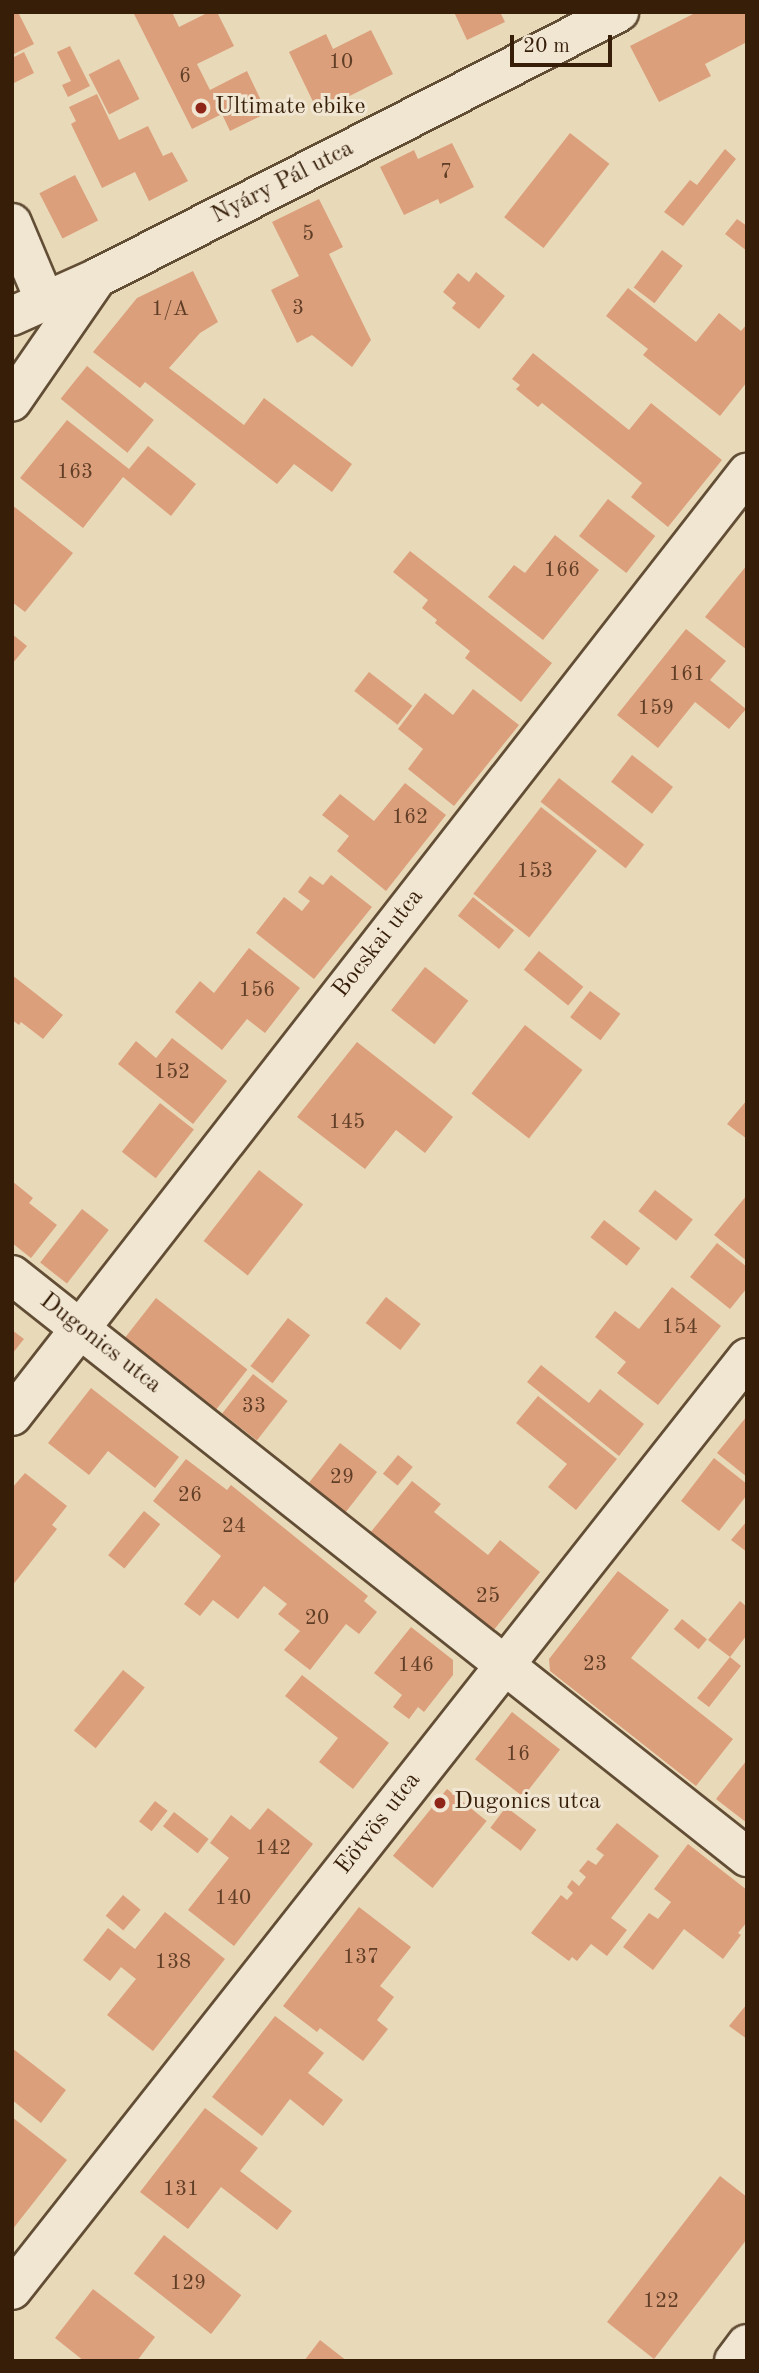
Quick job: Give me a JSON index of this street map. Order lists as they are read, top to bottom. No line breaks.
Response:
{"streets":{"street":["Nyáry Pál utca","Bocskai utca","Dugonics utca","Eötvös utca"]},"crossings":[["Bocskai utca","Dugonics utca"],["Dugonics utca","Eötvös utca"]],"places":["Ultimate ebike","Dugonics utca"],"house_numbers":["10","6","7","5","3","1/A","163","166","161","159","162","153","156","152","145","154","33","29","26","24","25","20","23","146","16","142","140","137","138","131","129","122"],"scale_bar":"20 m"}
